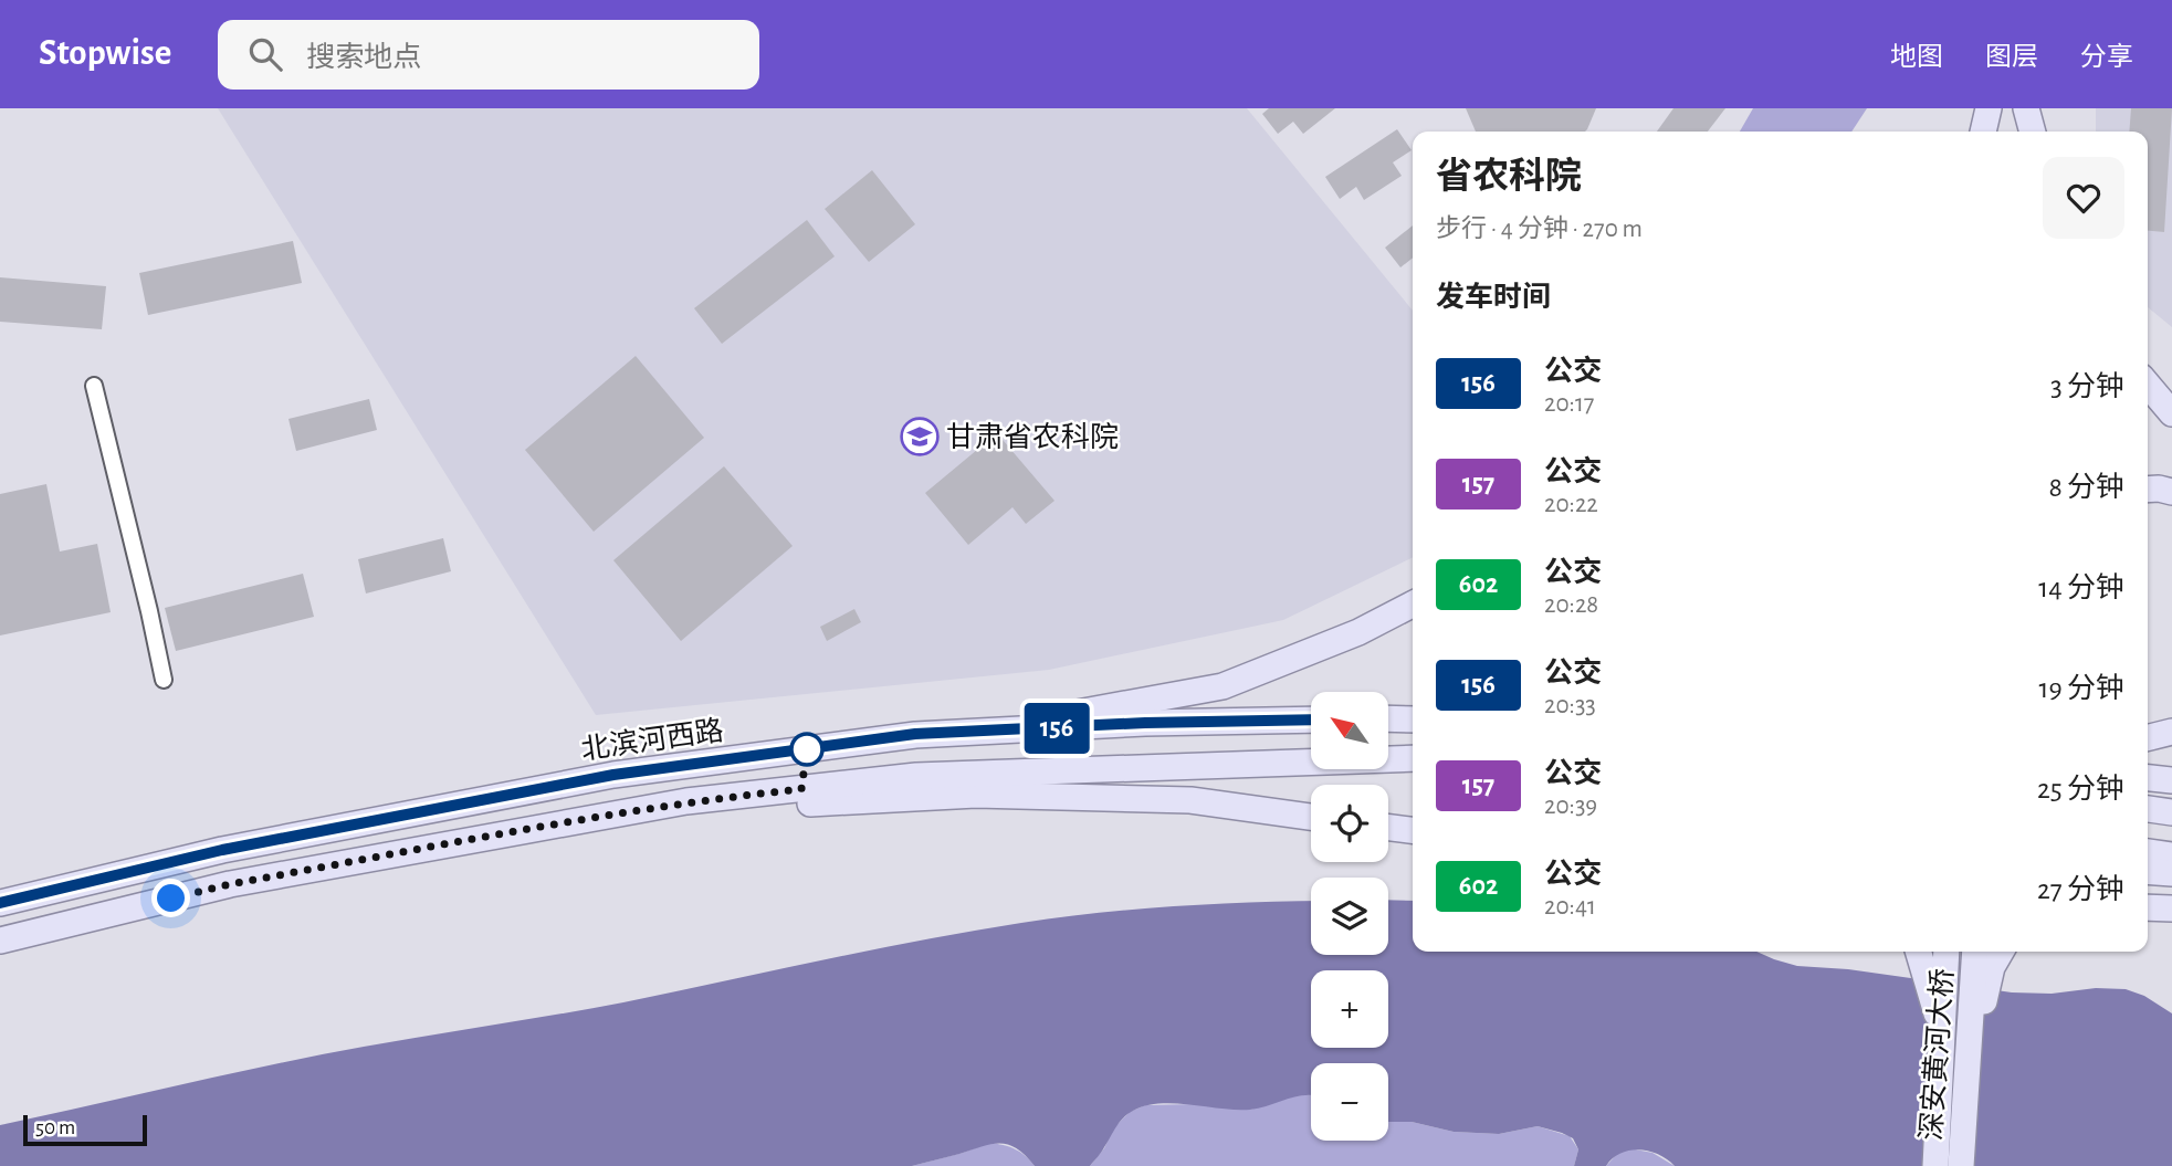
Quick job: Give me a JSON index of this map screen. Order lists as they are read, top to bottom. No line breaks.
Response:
{"streets":{"main road":["北滨河西路","深安黄河大桥"]},"places":{"school or university":["甘肃省农科院"]},"lines":["bus line 156"],"scale_bar":"50 m","north":"top left","page":{"header":"Stopwise","search":"搜索地点","nav":["地图","图层","分享"],"on_map":"156","heading":[["省农科院","步行 · 4 分钟 · 270 m"],"发车时间"],"list":[{"mark":"156","name":"公交","note":"20:17","value":"3 分钟"},{"mark":"157","name":"公交","note":"20:22","value":"8 分钟"},{"mark":"602","name":"公交","note":"20:28","value":"14 分钟"},{"mark":"156","name":"公交","note":"20:33","value":"19 分钟"},{"mark":"157","name":"公交","note":"20:39","value":"25 分钟"},{"mark":"602","name":"公交","note":"20:41","value":"27 分钟"}],"map_buttons":["+","−"],"scale":"50 m"}}
